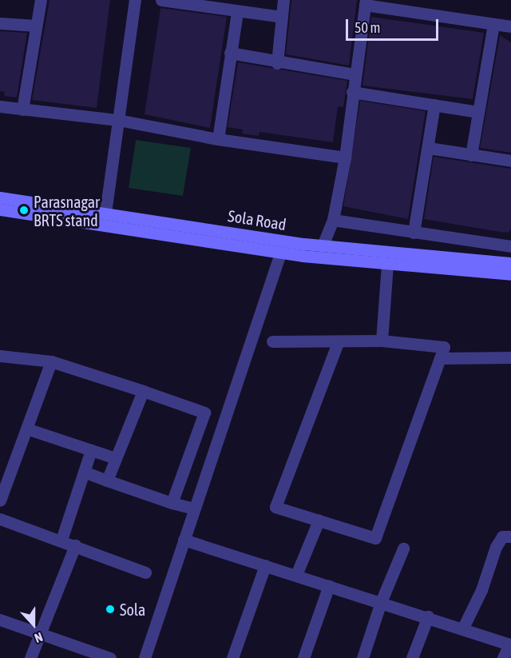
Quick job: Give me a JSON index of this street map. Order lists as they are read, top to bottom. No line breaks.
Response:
{"streets":{"main road":["Sola Road"]},"places":["Parasnagar BRTS stand","Sola"],"scale_bar":"50 m","north":"bottom"}
